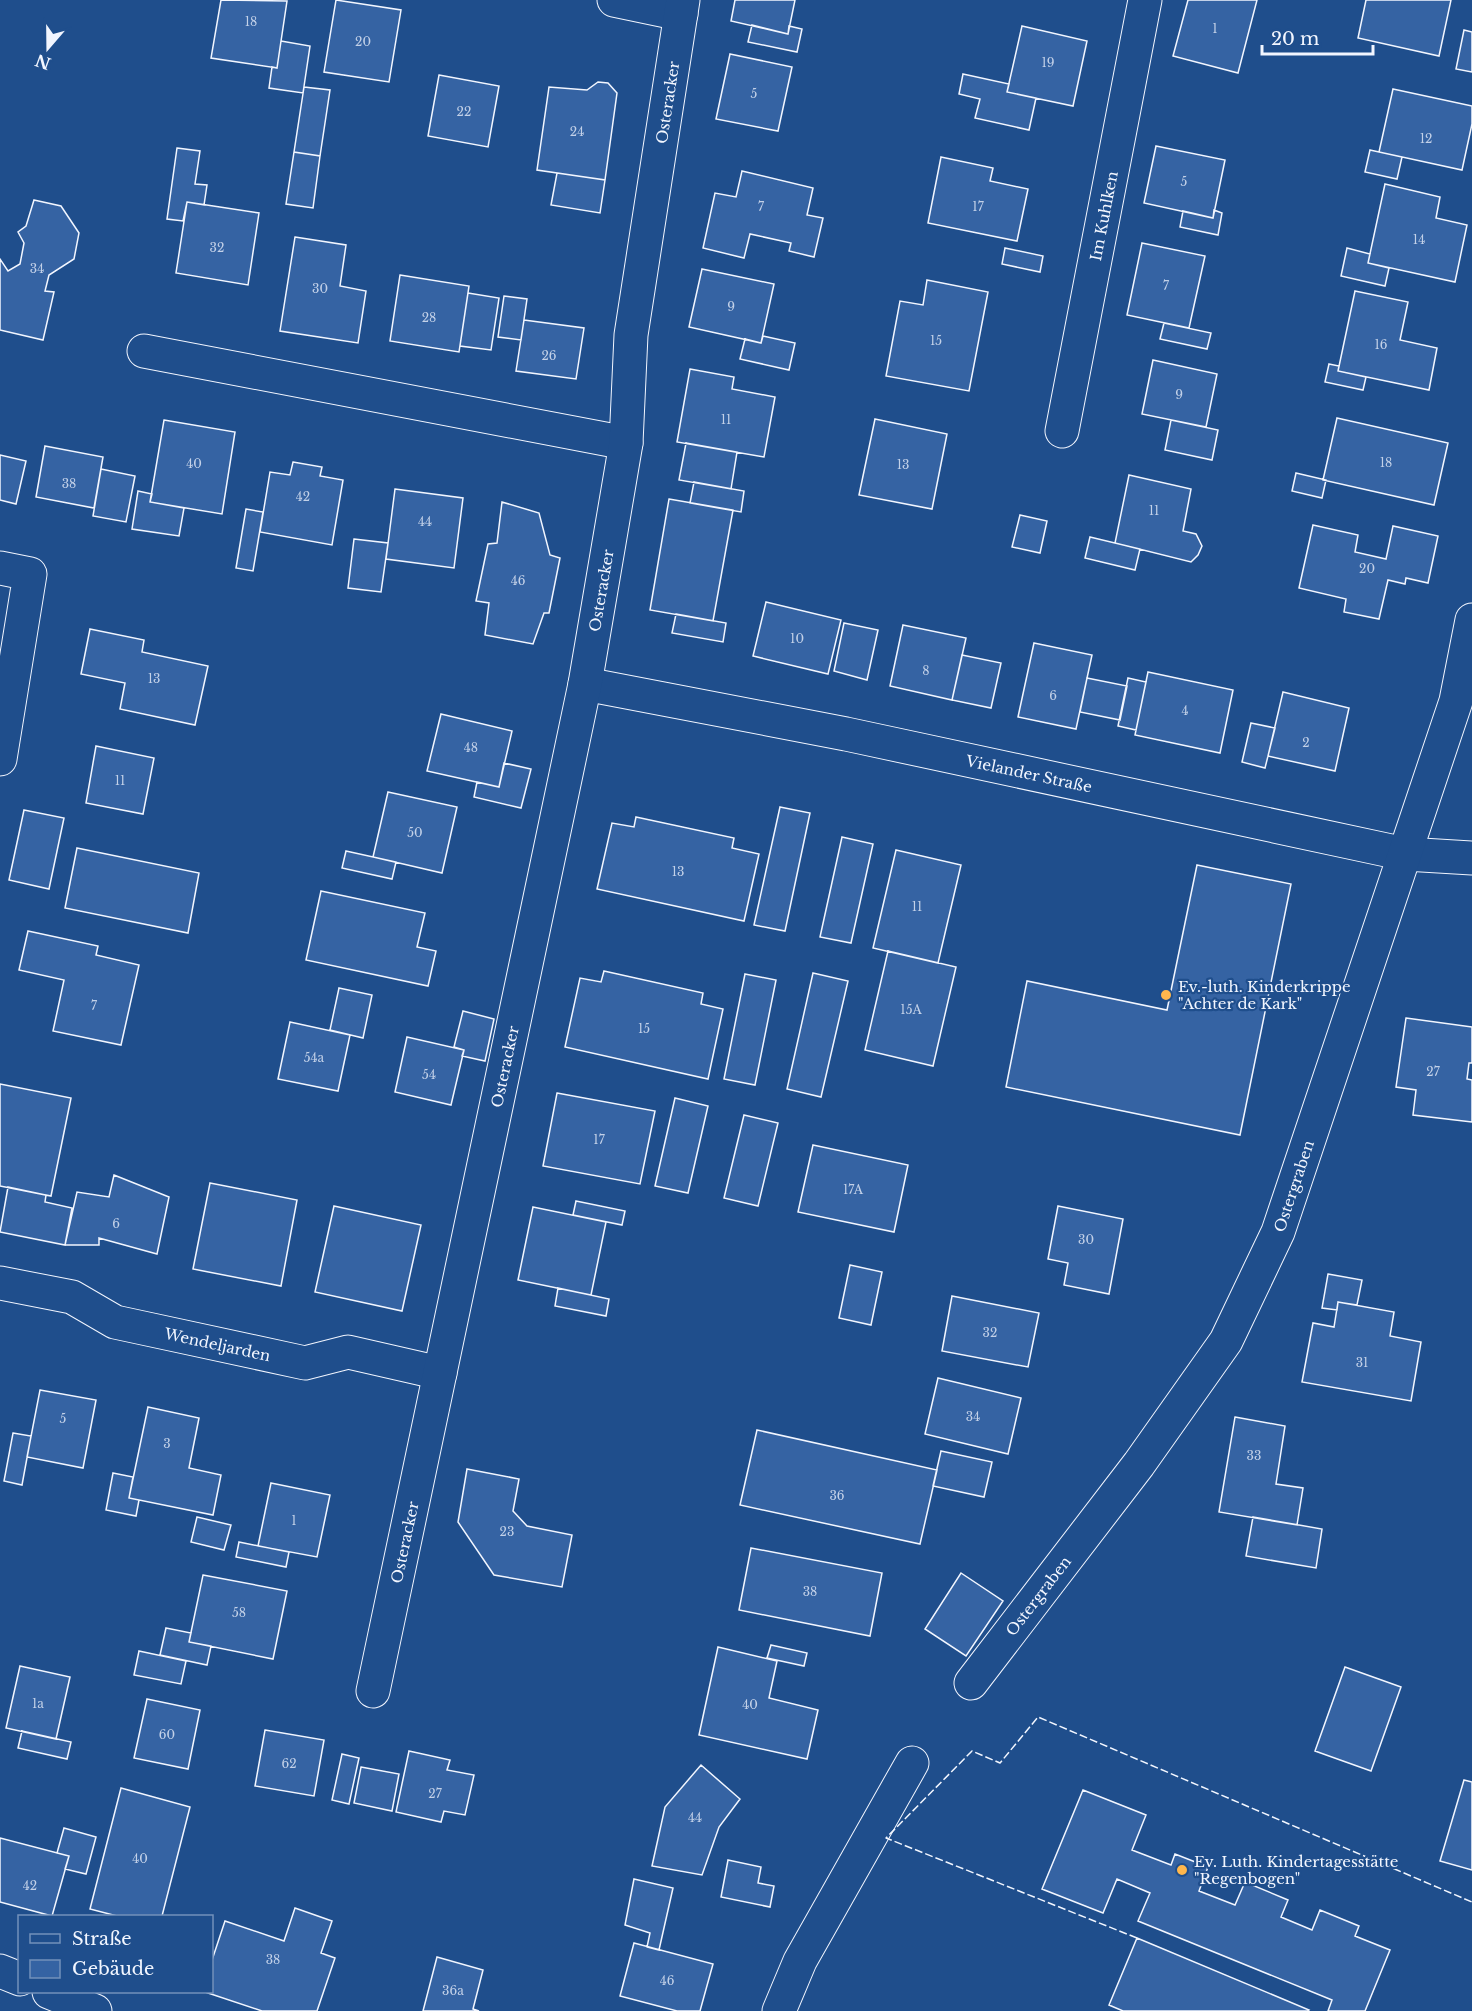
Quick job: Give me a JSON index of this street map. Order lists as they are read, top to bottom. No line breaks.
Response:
{"streets":{"street":["Osteracker","Im Kuhlken","Vielander Straße","Ostergraben","Wendeljarden"]},"crossings":[["Osteracker","Vielander Straße"],["Osteracker","Wendeljarden"],["Vielander Straße","Ostergraben"]],"places":["Ev.-luth. Kinderkrippe \"Achter de Kark\"","Ev. Luth. Kindertagesstätte \"Regenbogen\""],"house_numbers":["18","1","20","19","5","22","24","12","5","7","17","14","32","34","7","30","9","28","15","16","26","9","11","18","40","13","38","42","11","44","20","46","10","8","13","6","4","2","48","11","50","13","11","7","15A","15","54a","27","54","17","17A","6","30","32","31","34","5","3","33","36","1","23","38","58","1a","40","60","62","27","44","40","42","38","46","36a"],"legend":["Straße","Gebäude"],"scale_bar":"20 m","north":"bottom"}
